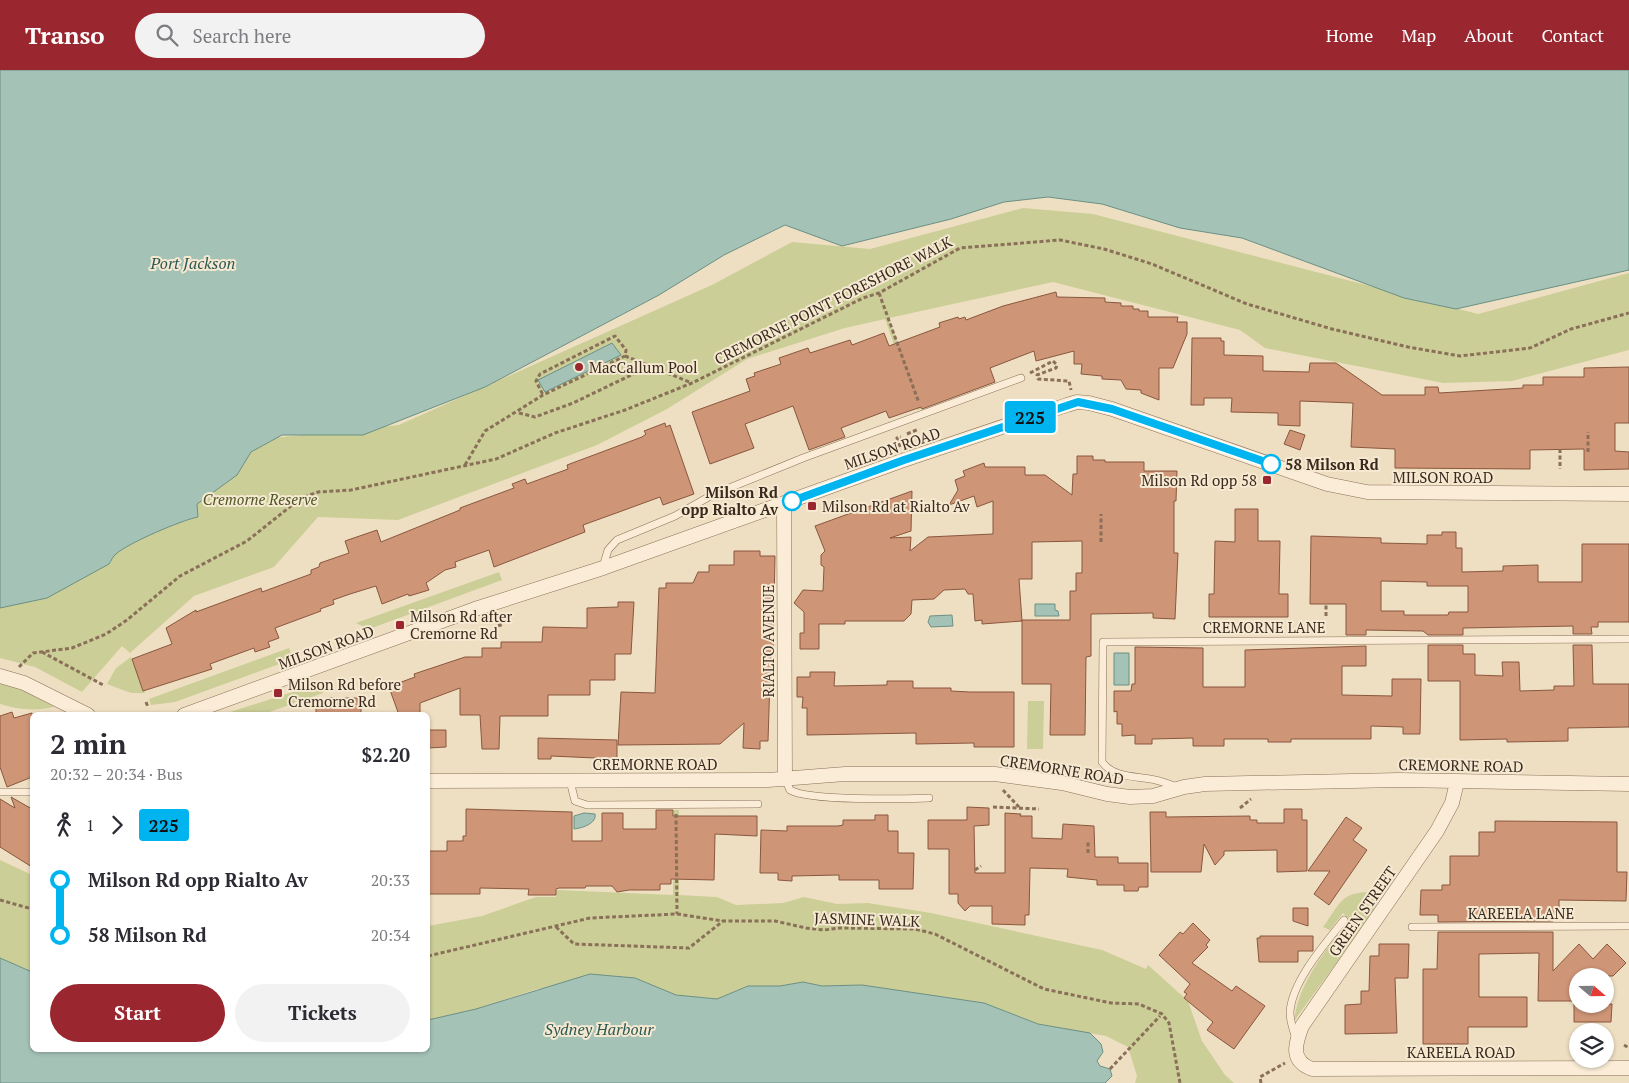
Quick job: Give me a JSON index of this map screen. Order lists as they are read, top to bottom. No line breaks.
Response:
{"streets":{"street":["MILSON ROAD","RIALTO AVENUE","CREMORNE ROAD","GREEN STREET","KAREELA ROAD"],"lane":["CREMORNE LANE","KAREELA LANE"],"path":["CREMORNE POINT FORESHORE WALK","JASMINE WALK"]},"crossings":[["MILSON ROAD","RIALTO AVENUE"],["CREMORNE LANE","CREMORNE ROAD"],["RIALTO AVENUE","CREMORNE ROAD"],["CREMORNE ROAD","GREEN STREET"],["GREEN STREET","KAREELA ROAD"]],"water":["Port Jackson","Sydney Harbour"],"parks":["Cremorne Reserve"],"places":{"other":["MacCallum Pool","58 Milson Rd","Milson Rd opp Rialto Av"],"transit":["Milson Rd opp 58","Milson Rd at Rialto Av","Milson Rd after Cremorne Rd","Milson Rd before Cremorne Rd"]},"lines":["bus line 225"],"north":"right","page":{"header":"Transo","search":"Search here","nav":["Home","Map","About","Contact"],"on_map":"225","heading":["2 min","20:32 – 20:34 · Bus","$2.20"],"legs":["1","225"],"list":[{"name":"Milson Rd opp Rialto Av","value":"20:33"},{"name":"58 Milson Rd","value":"20:34"}],"buttons":["Start","Tickets"]}}
